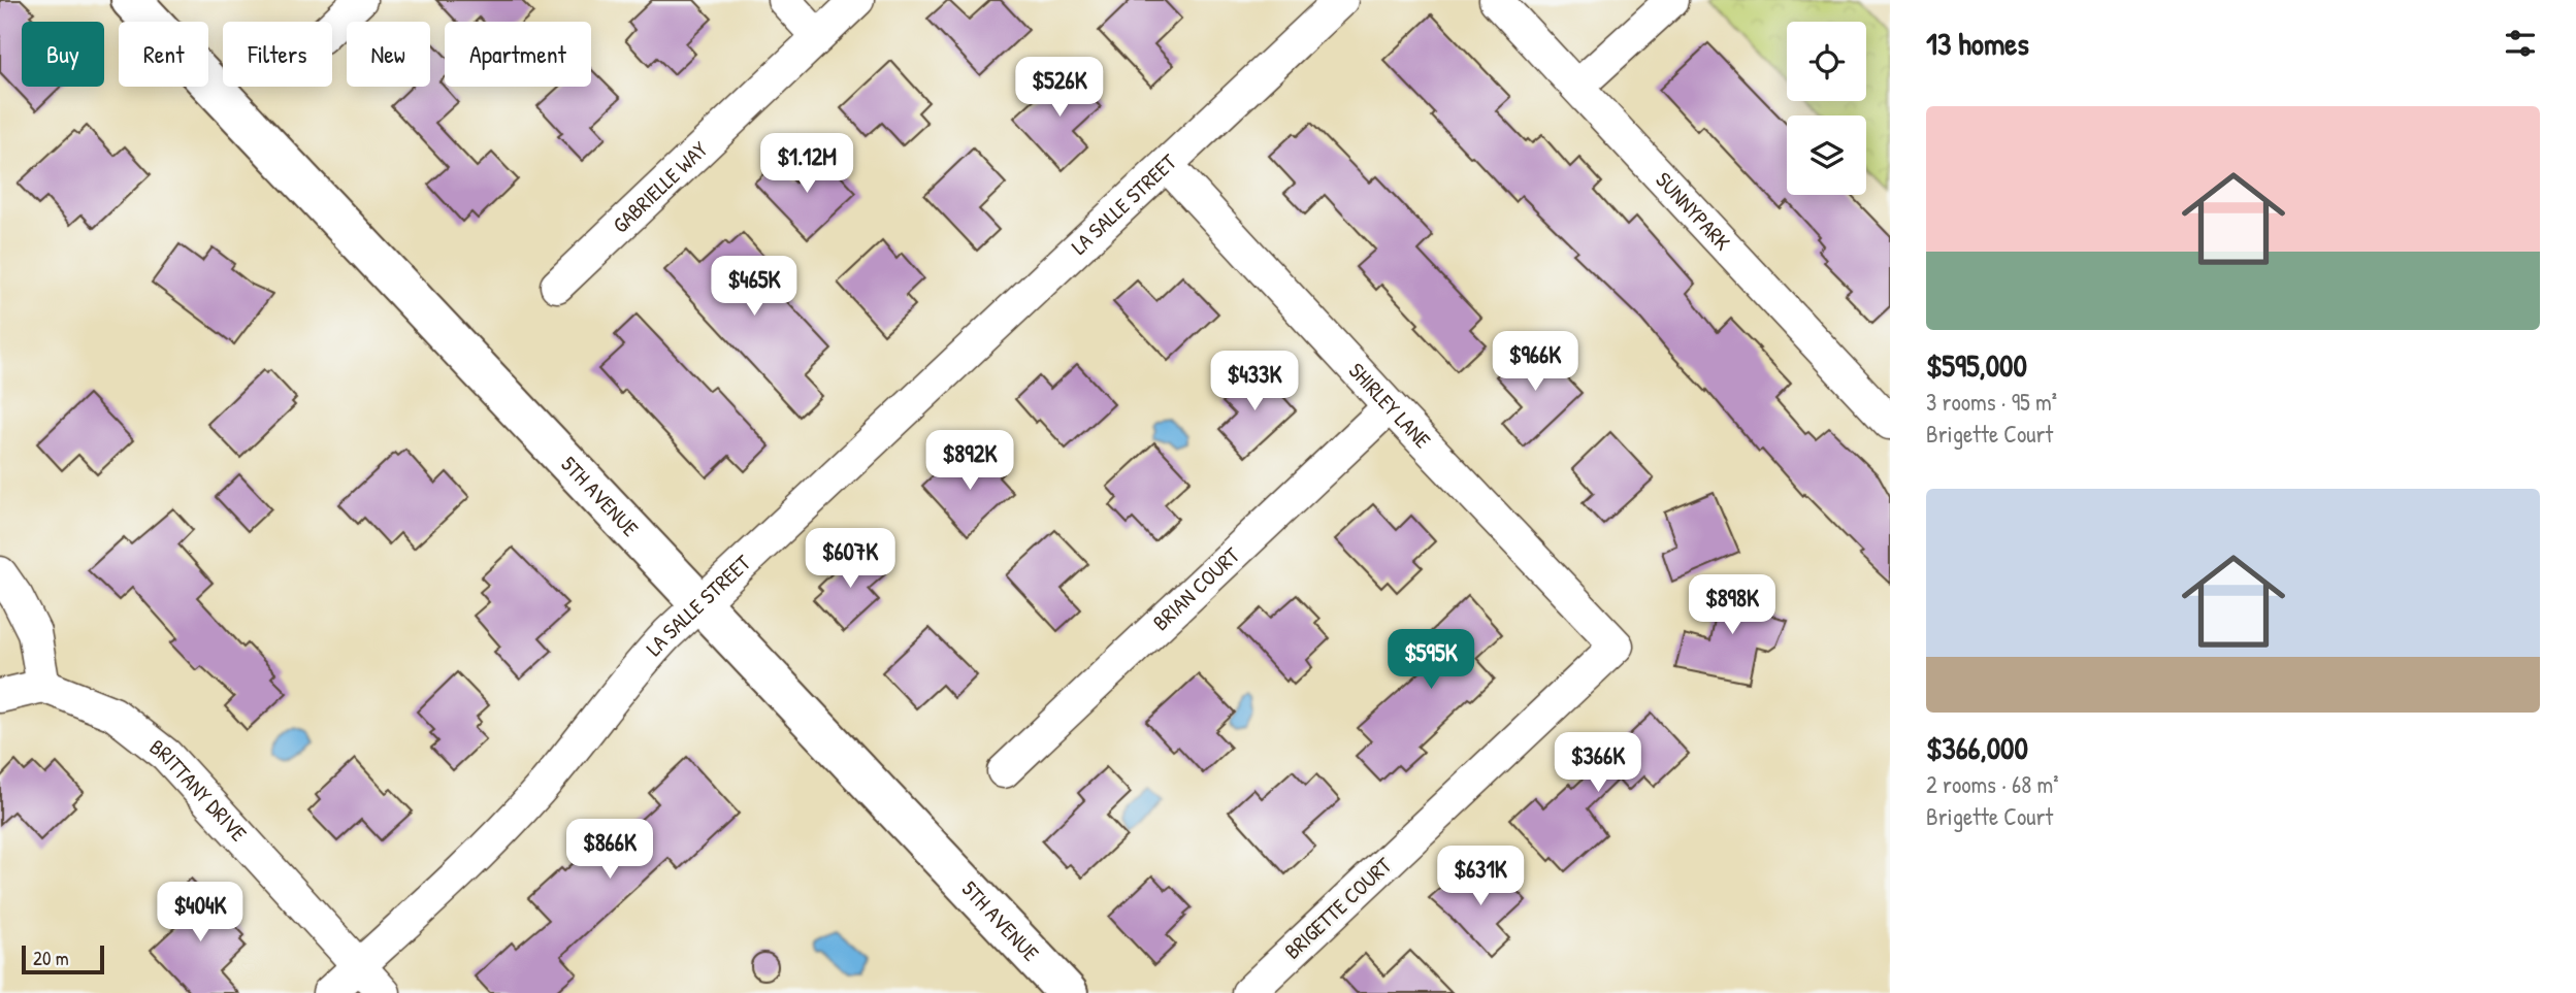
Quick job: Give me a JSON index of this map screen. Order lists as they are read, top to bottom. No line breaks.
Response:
{"streets":{"main road":["5TH AVENUE"],"street":["GABRIELLE WAY","LA SALLE STREET","SUNNYPARK","SHIRLEY LANE","BRIAN COURT","BRITTANY DRIVE","BRIGETTE COURT"]},"crossings":[["LA SALLE STREET","SHIRLEY LANE"],["LA SALLE STREET","5TH AVENUE"],["LA SALLE STREET","BRITTANY DRIVE"],["SHIRLEY LANE","BRIAN COURT"],["SHIRLEY LANE","BRIGETTE COURT"]],"scale_bar":"20 m","page":{"heading":"13 homes","chip":["Buy","Rent","Filters","New","Apartment"],"price":["$526K","$1.12M","$465K","$966K","$433K","$892K","$607K","$898K","$595K","$366K","$866K","$631K","$404K"],"list":[{"name":"$595,000","note":"3 rooms · 95 m² · Brigette Court"},{"name":"$366,000","note":"2 rooms · 68 m² · Brigette Court"}],"scale":"20 m"}}
